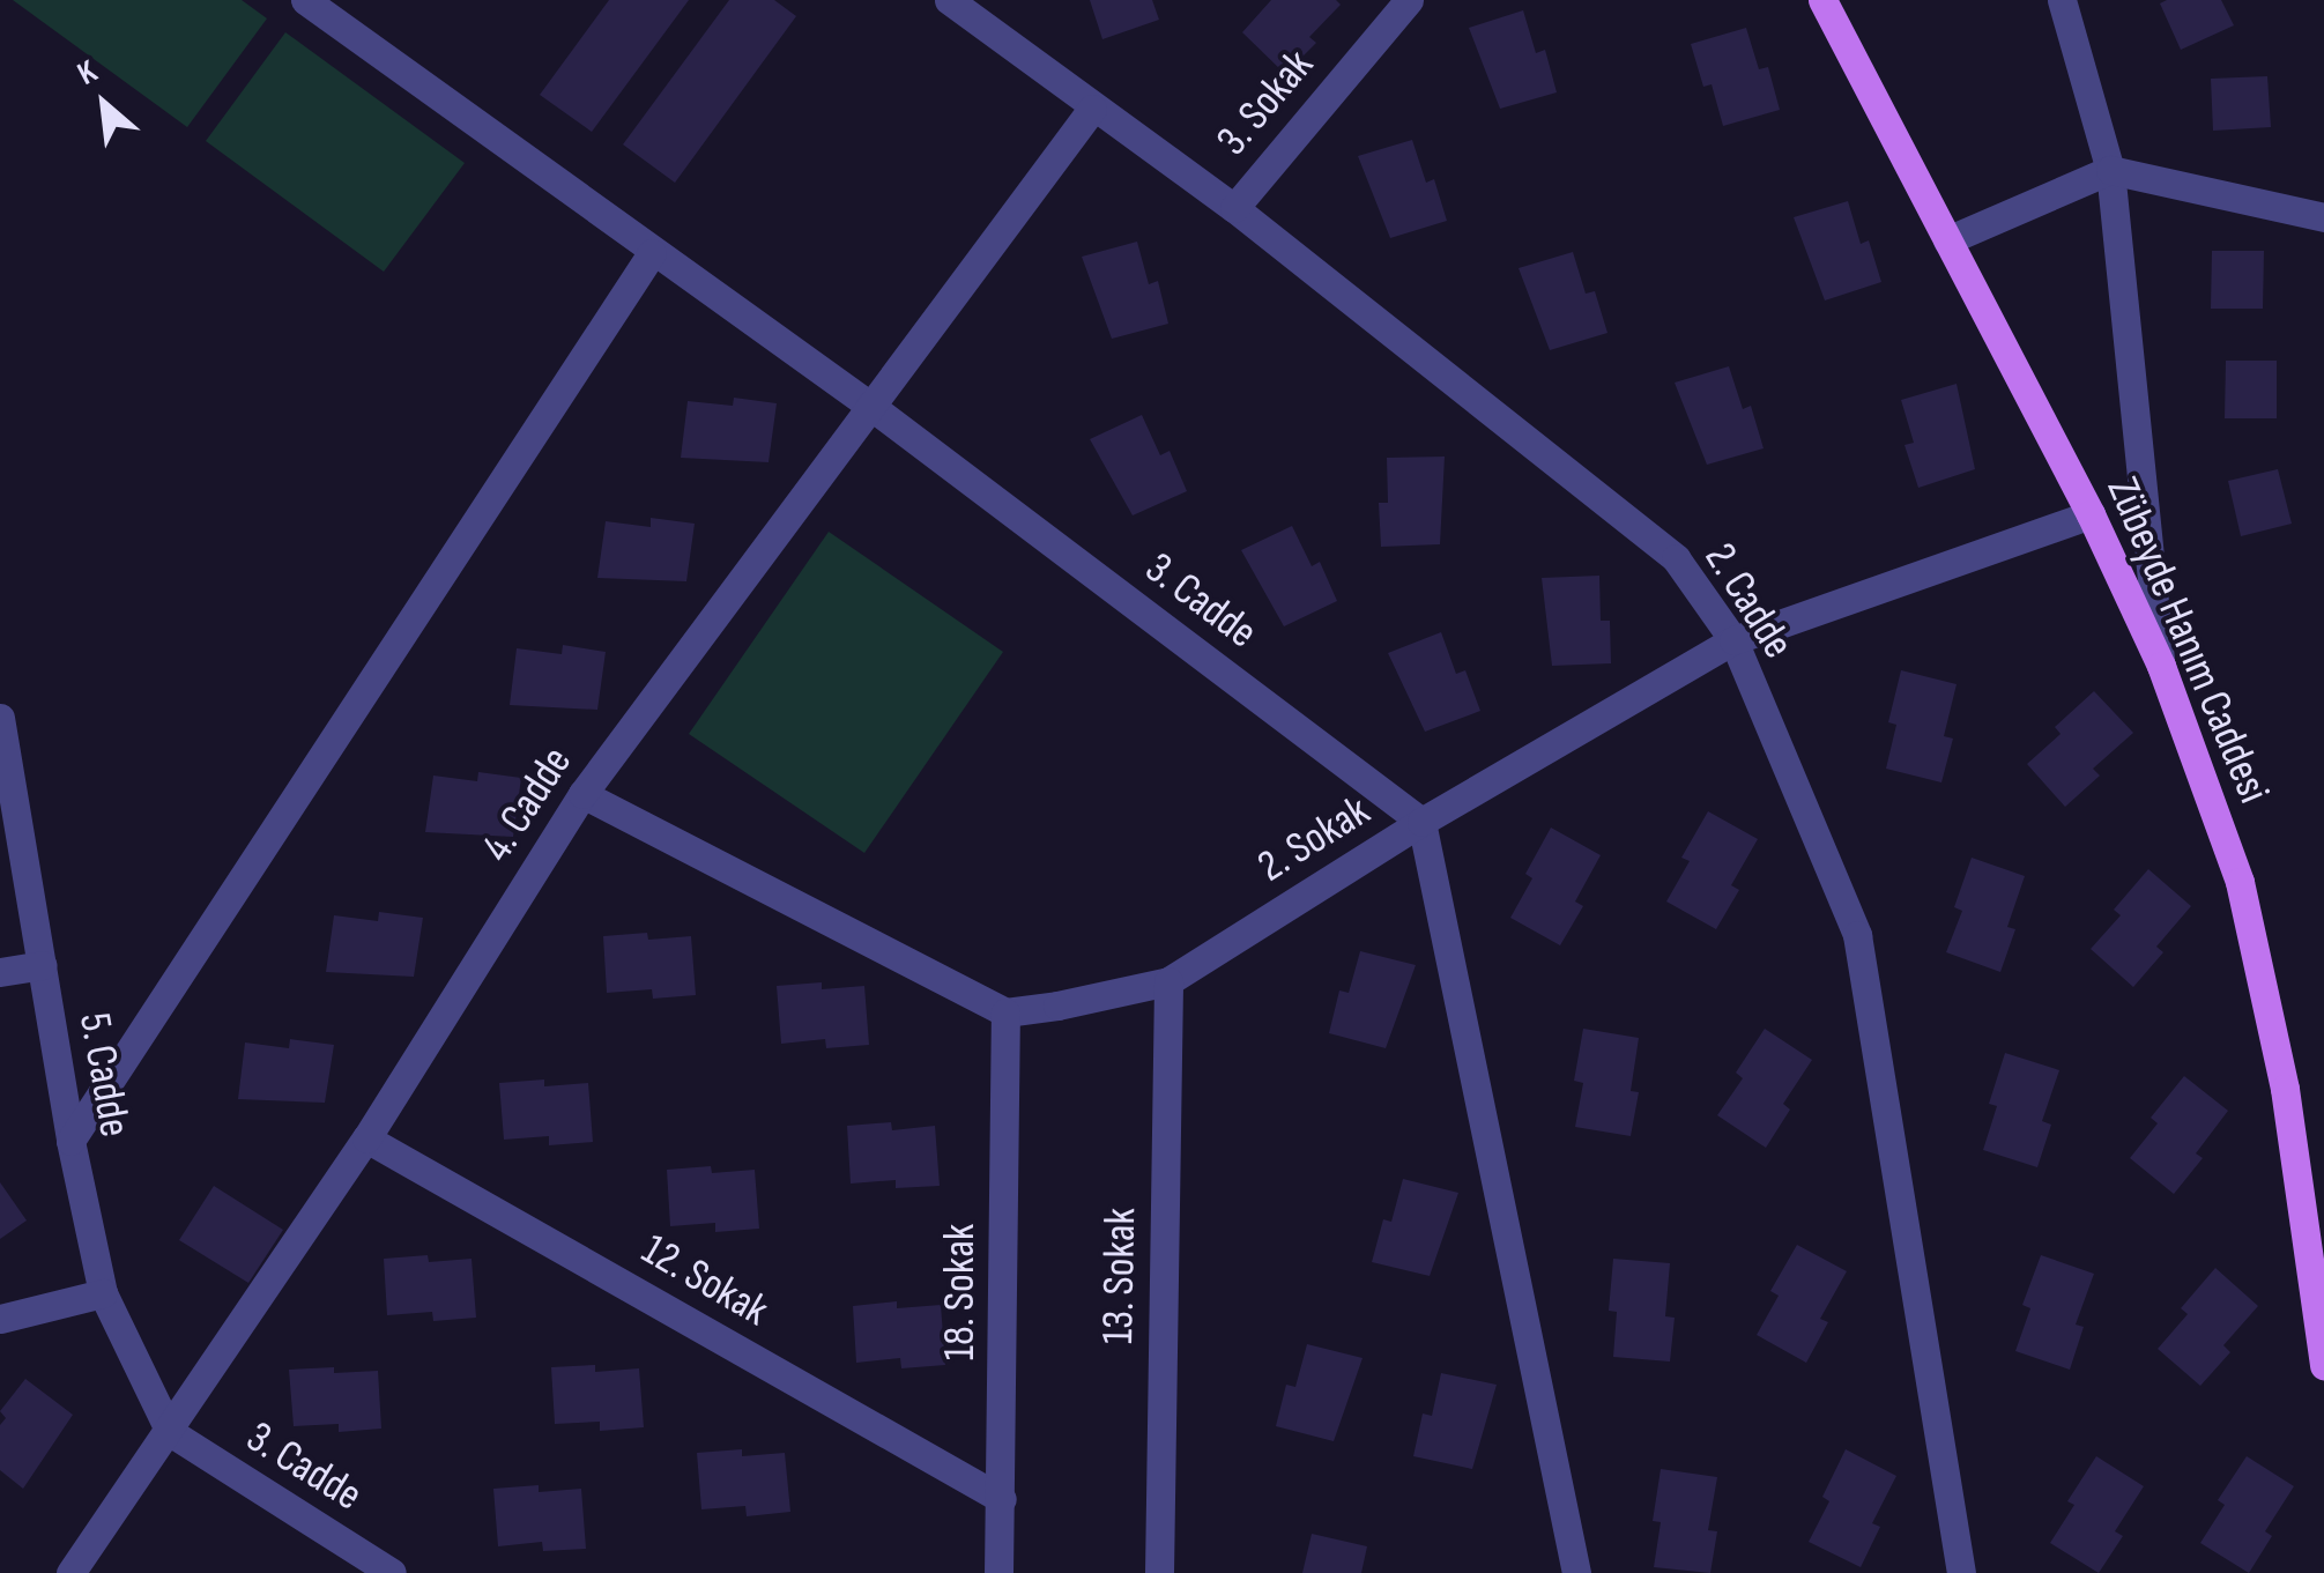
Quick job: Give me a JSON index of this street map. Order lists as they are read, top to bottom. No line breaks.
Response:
{"streets":{"main road":["Zübeyde Hanım Caddesi"],"street":["3. Sokak","3. Cadde","2. Cadde","4. Cadde","2. Sokak","5. Cadde","13. Sokak","12. Sokak","18. Sokak"]},"crossings":[["3. Sokak","2. Cadde"],["3. Cadde","4. Cadde"],["3. Cadde","2. Sokak"],["3. Cadde","5. Cadde"],["2. Cadde","4. Cadde"],["2. Cadde","2. Sokak"],["Zübeyde Hanım Caddesi","2. Sokak"],["4. Cadde","5. Cadde"],["4. Cadde","12. Sokak"],["2. Sokak","13. Sokak"],["2. Sokak","18. Sokak"],["12. Sokak","18. Sokak"]],"north":"top left"}
